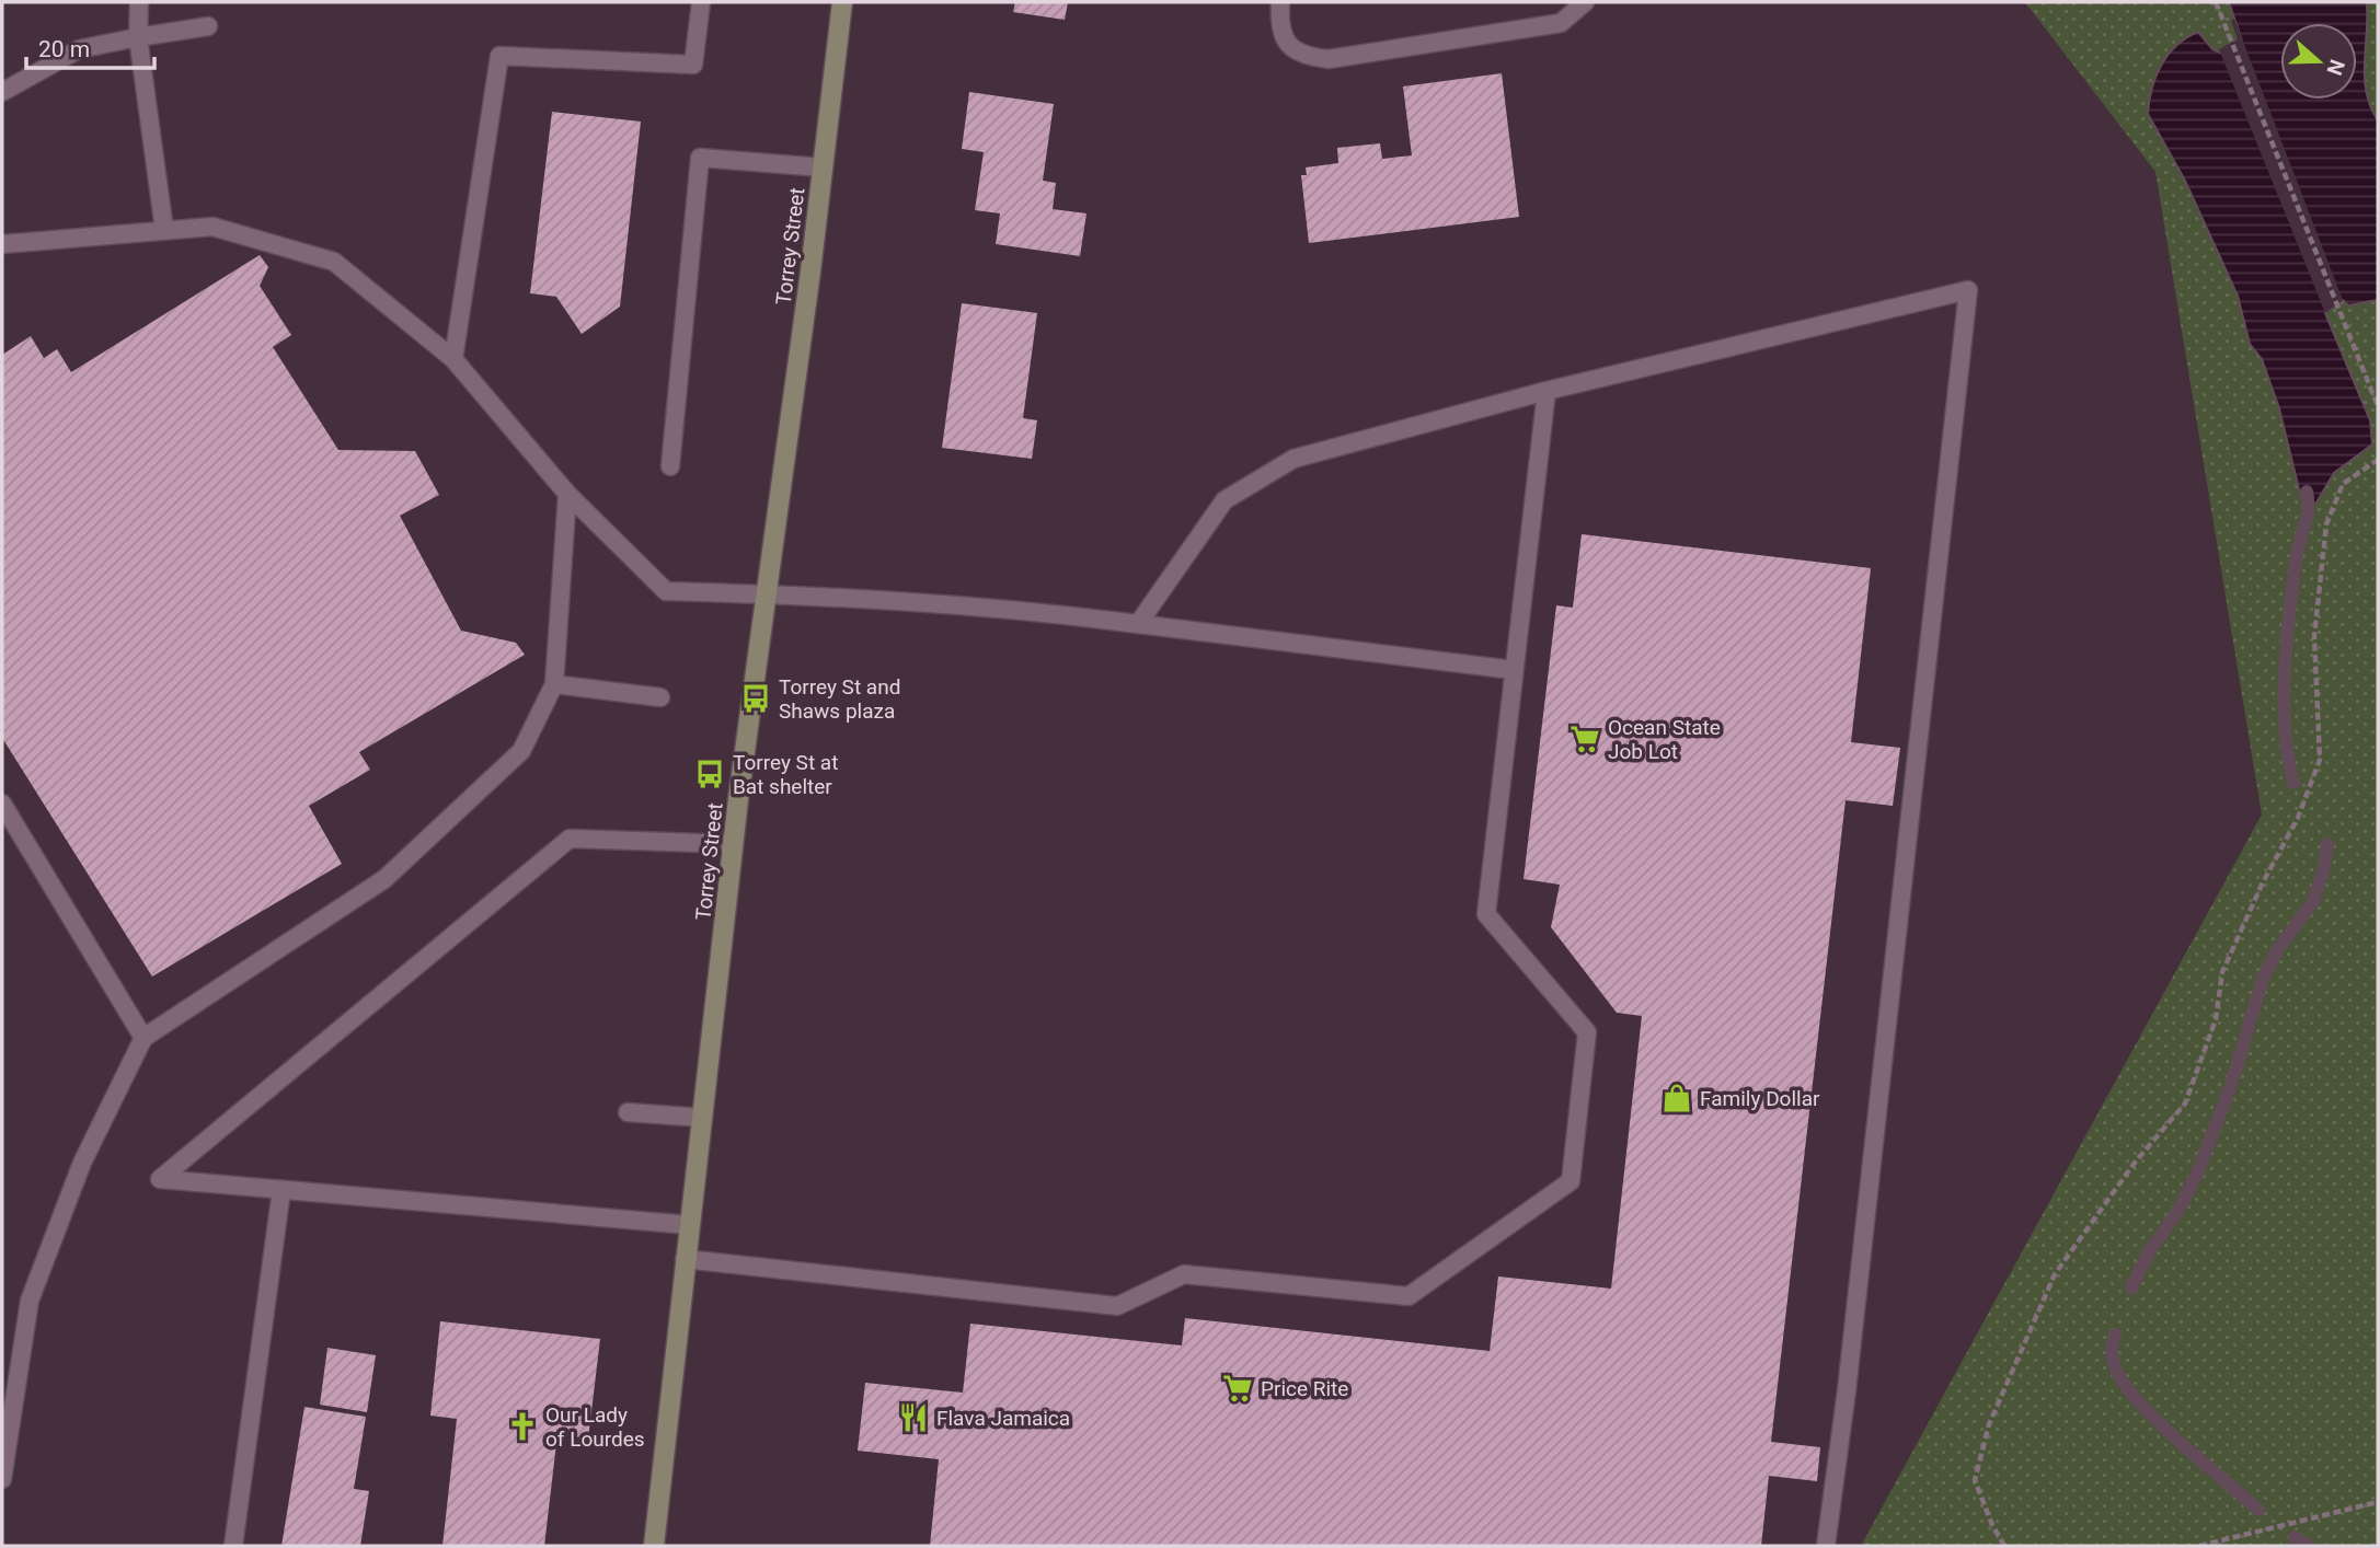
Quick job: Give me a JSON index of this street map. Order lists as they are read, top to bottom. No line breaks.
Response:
{"streets":{"main road":["Torrey Street"]},"places":{"bus stop":["Torrey St and Shaws plaza","Torrey St at Bat shelter"],"supermarket":["Ocean State Job Lot","Price Rite"],"shop":["Family Dollar"],"restaurant":["Flava Jamaica"],"church":["Our Lady of Lourdes"]},"scale_bar":"20 m","north":"right"}
